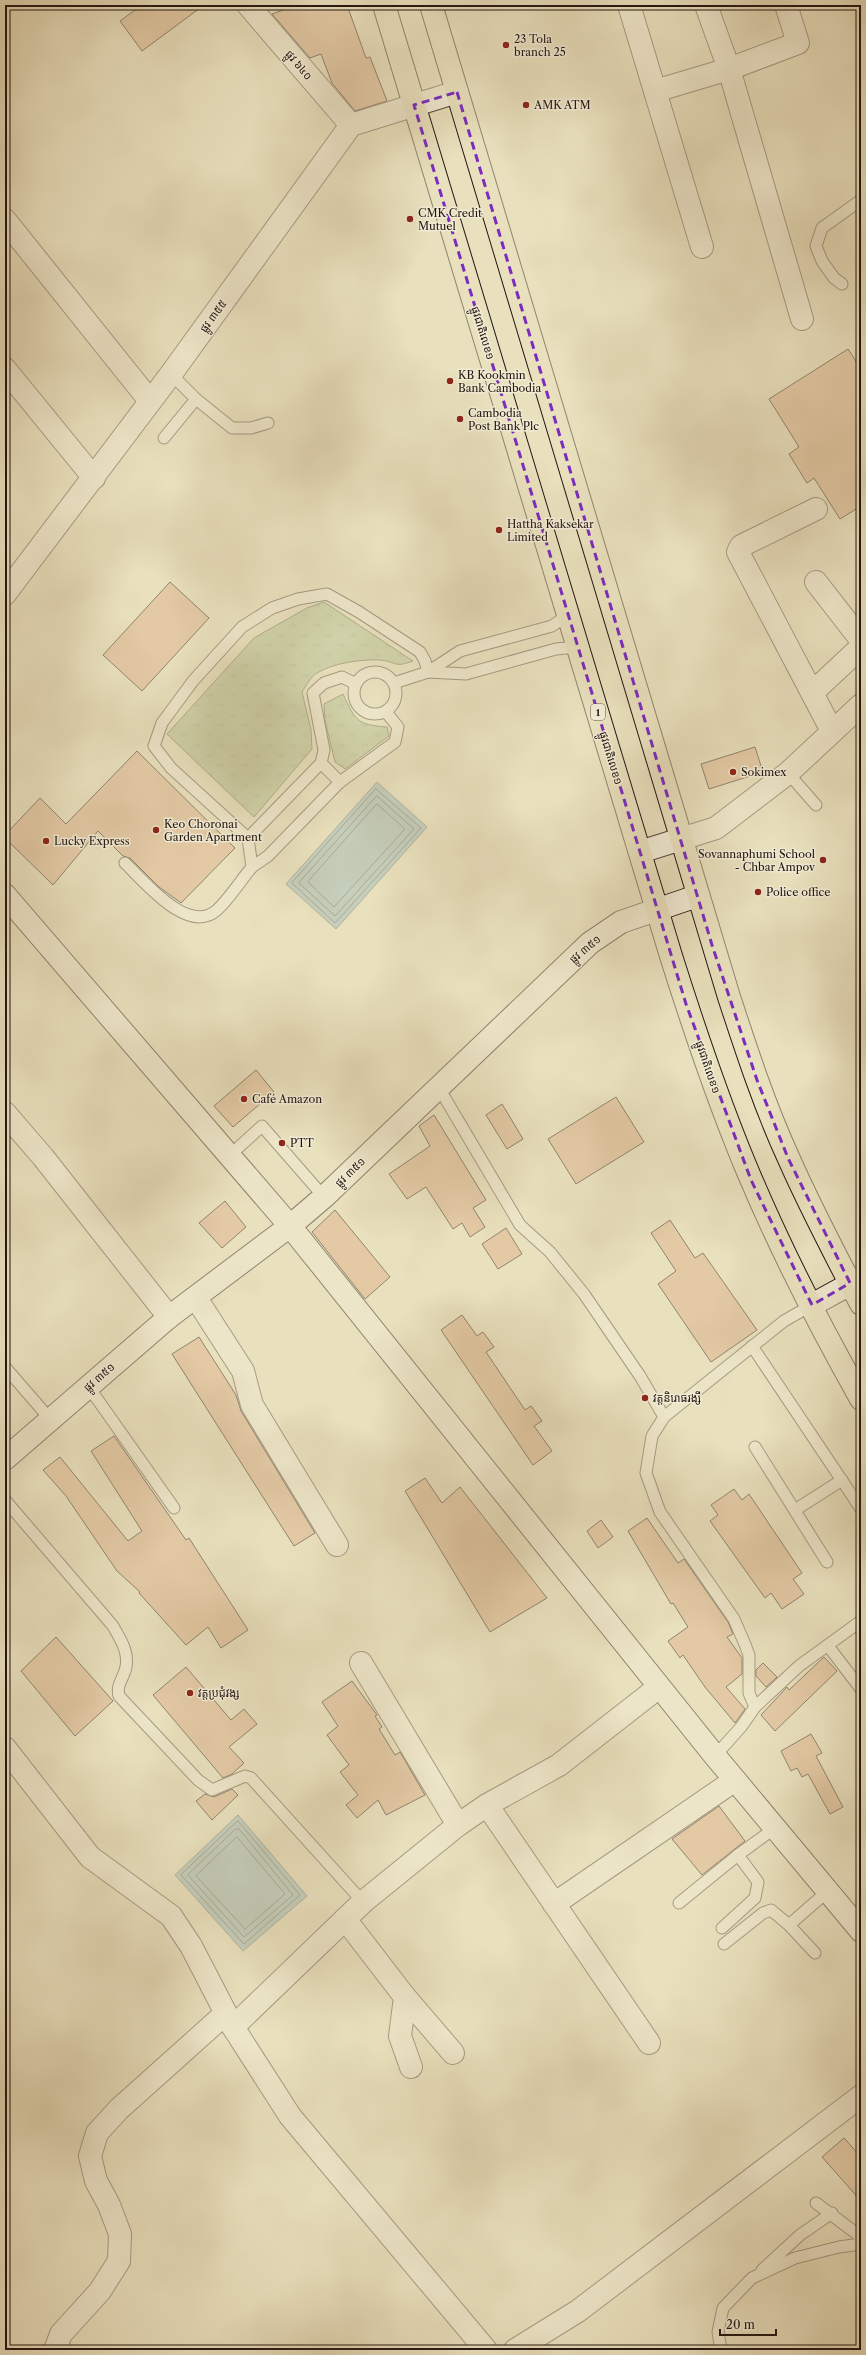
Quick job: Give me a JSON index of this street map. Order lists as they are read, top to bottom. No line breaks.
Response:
{"streets":{"highway":["ផ្លូវជាតិលេខ១","1"],"street":["ផ្លូវ ៦៤០","ផ្លូវ ៣៥៥","ផ្លូវ ៣៥១"]},"crossings":[["ផ្លូវ ៦៤០","ផ្លូវ ៣៥៥"],["ផ្លូវជាតិលេខ១","ផ្លូវ ៣៥១"]],"places":["23 Tola branch 25","AMK ATM","CMK Credit Mutuel","KB Kookmin Bank Cambodia","Cambodia Post Bank Plc","Hattha Kaksekar Limited","Sokimex","Keo Choronai Garden Apartment","Lucky Express","Sovannaphumi School - Chbar Ampov","Police office","Café Amazon","PTT","វត្តនិរោធរង្សី","វត្តប្រជុំវង្ស"],"scale_bar":"20 m"}
